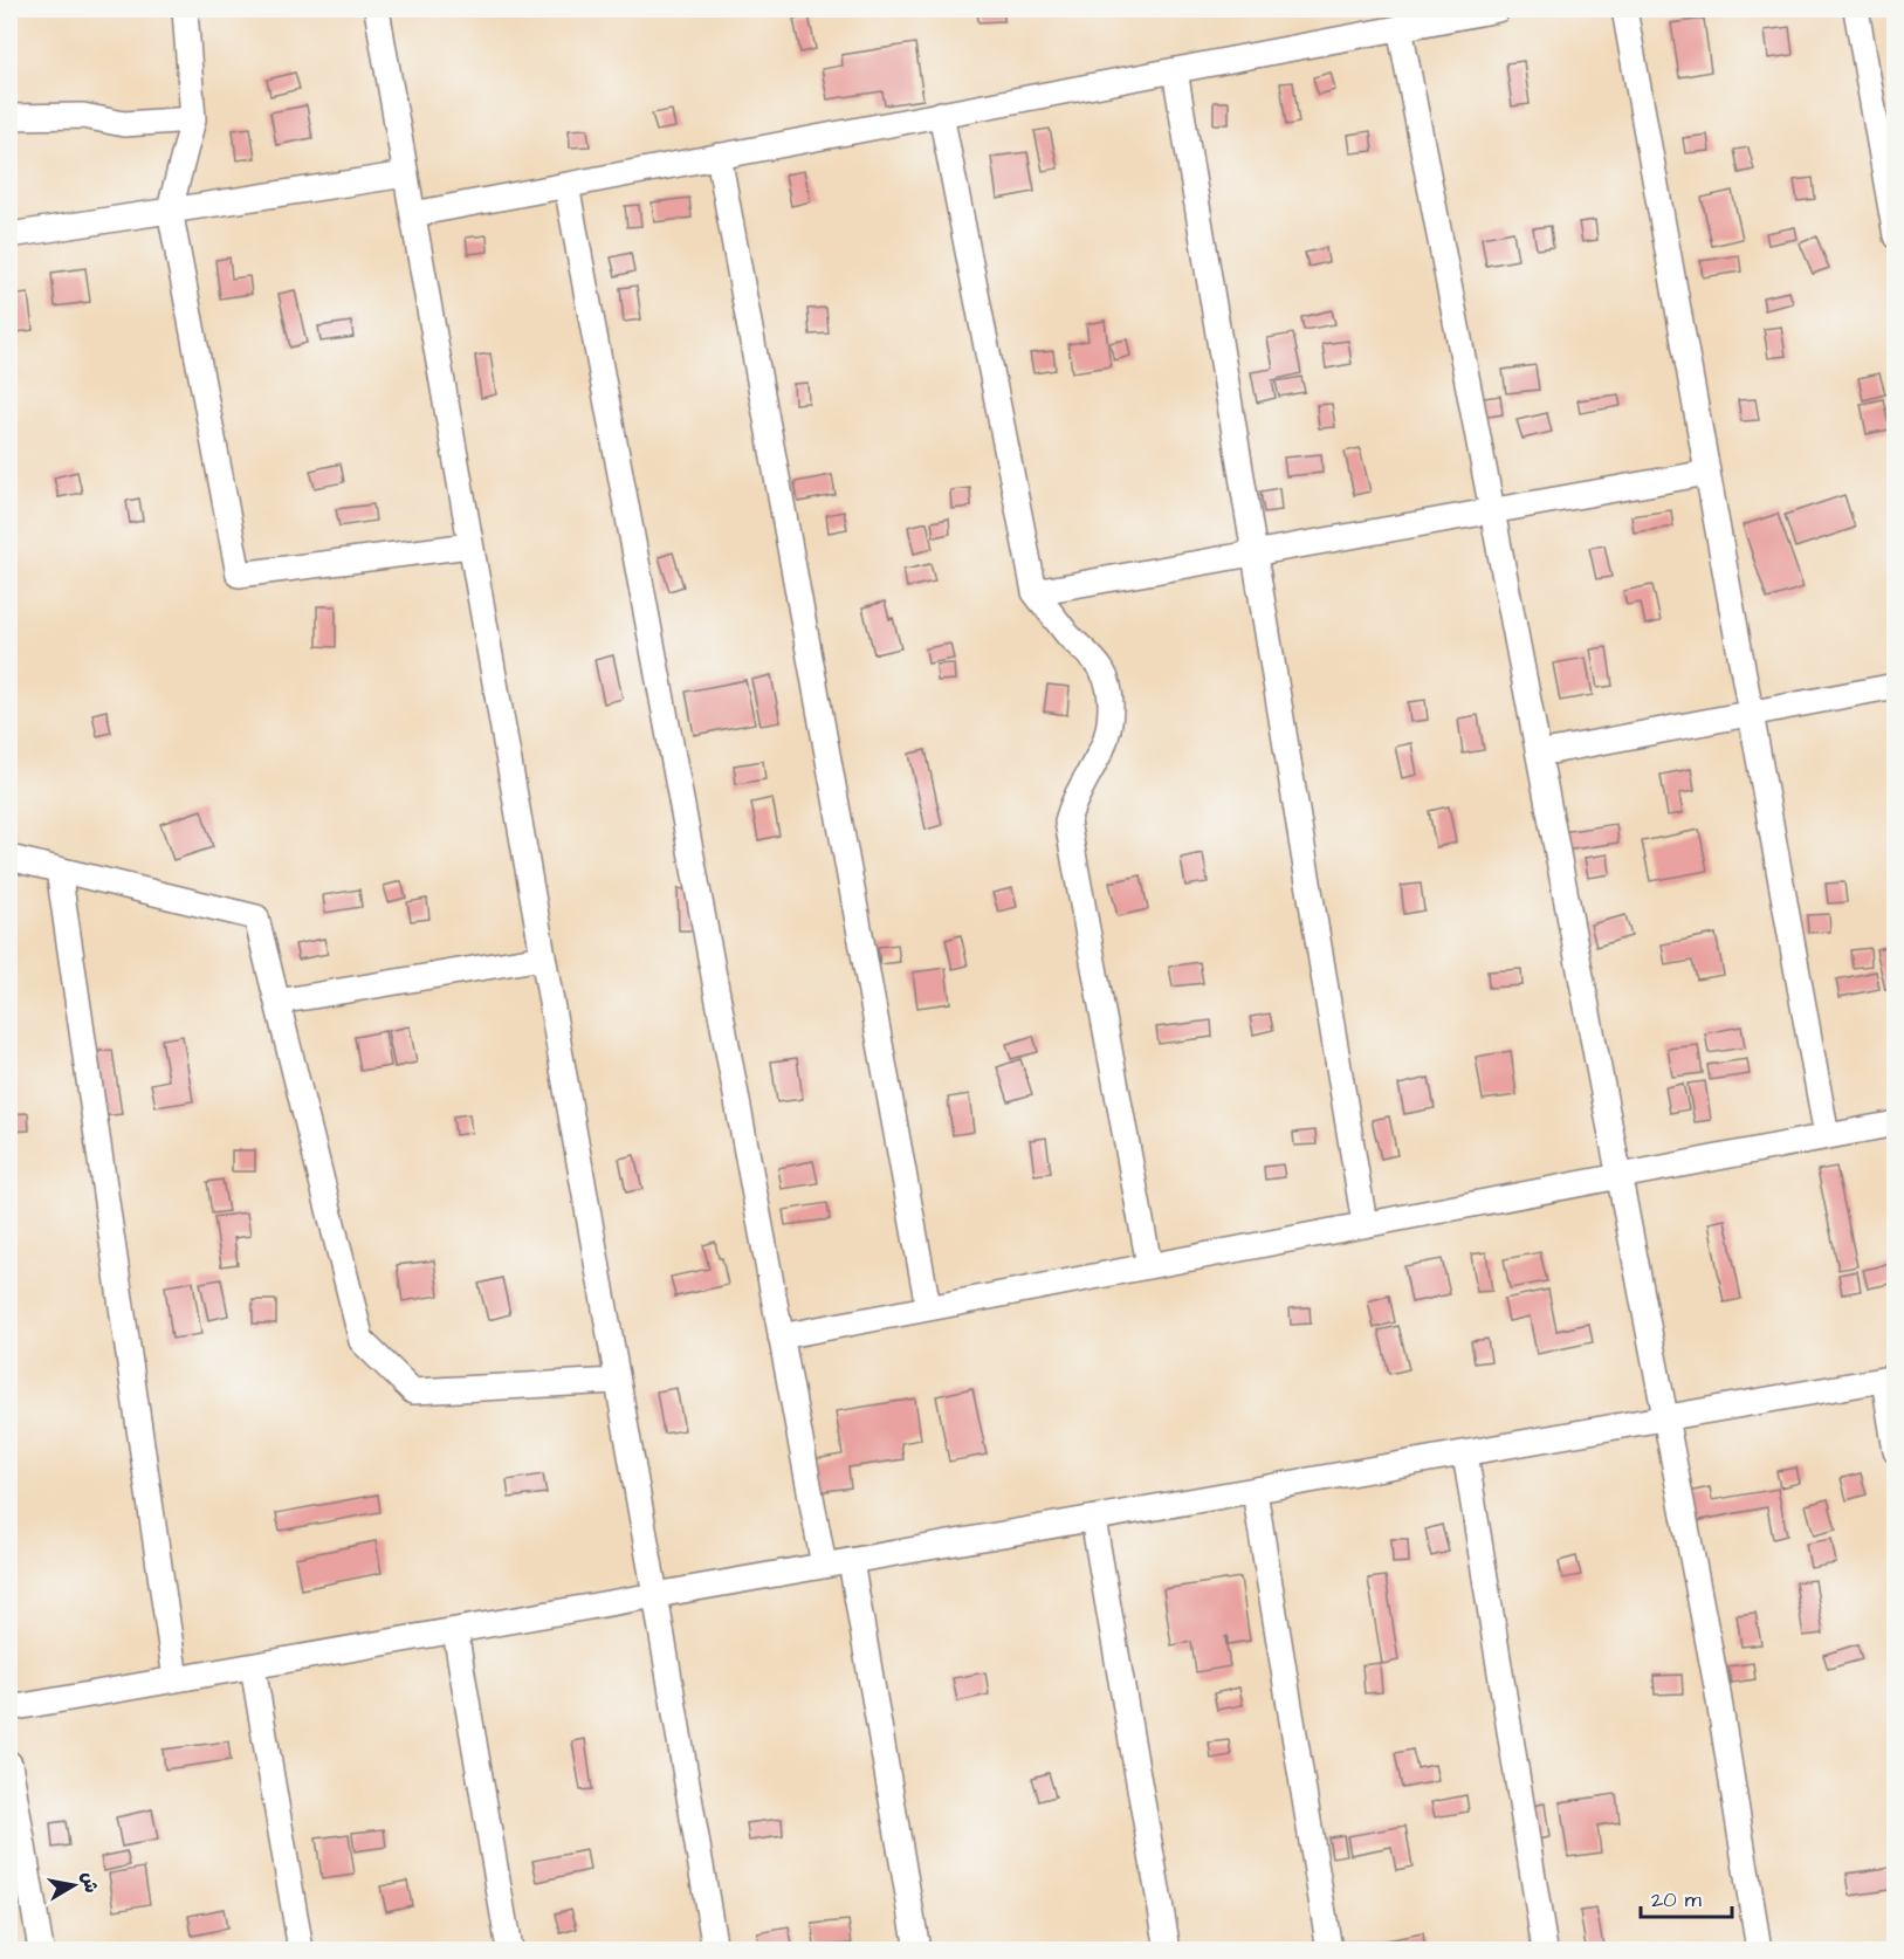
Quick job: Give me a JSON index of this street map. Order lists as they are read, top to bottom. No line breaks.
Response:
{"scale_bar":"20 m","north":"right"}
